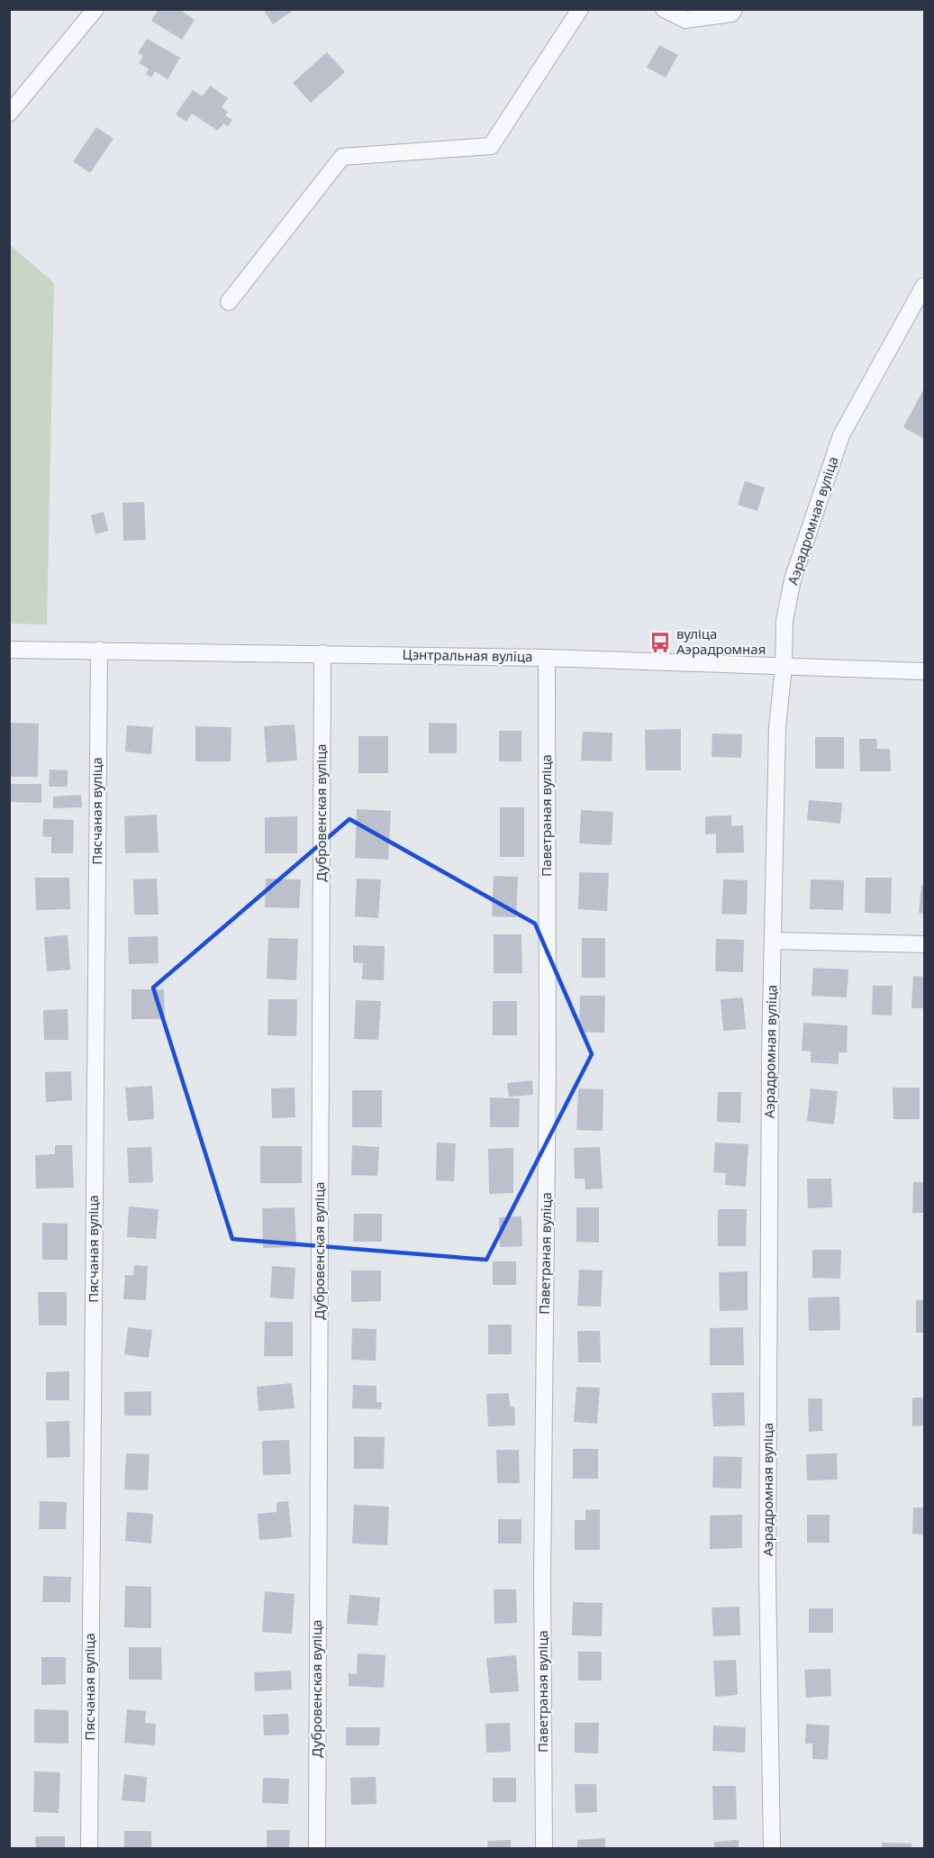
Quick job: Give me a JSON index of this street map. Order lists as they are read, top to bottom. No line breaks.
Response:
{"streets":{"street":["Аэрадромная вуліца","Цэнтральная вуліца","Пясчаная вуліца","Дубровенская вуліца","Паветраная вуліца"]},"crossings":[["Аэрадромная вуліца","Цэнтральная вуліца"],["Цэнтральная вуліца","Пясчаная вуліца"],["Цэнтральная вуліца","Дубровенская вуліца"],["Цэнтральная вуліца","Паветраная вуліца"]],"places":{"bus stop":["вуліца Аэрадромная"]}}
